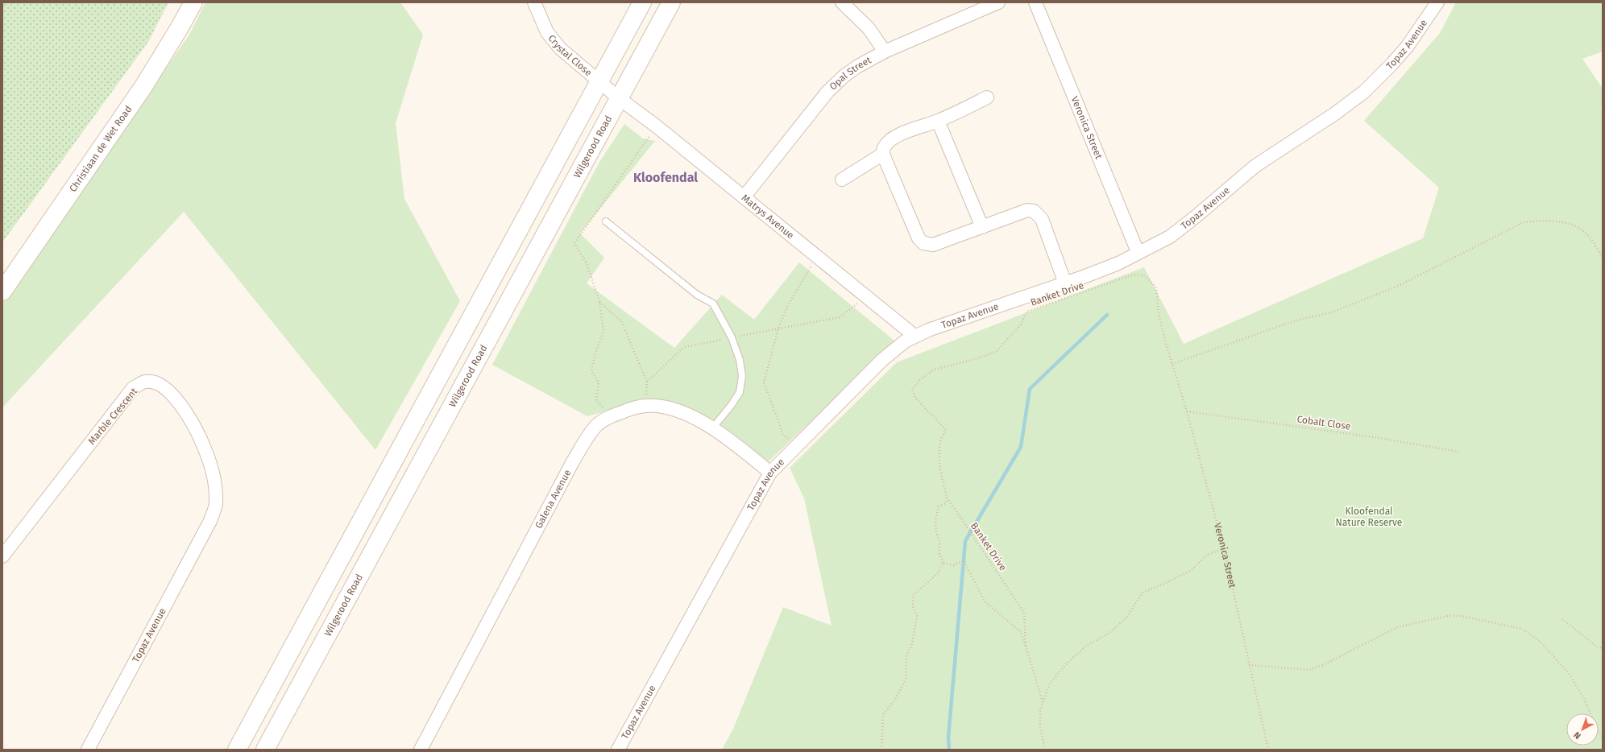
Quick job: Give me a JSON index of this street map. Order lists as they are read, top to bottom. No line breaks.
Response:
{"streets":{"street":["Topaz Avenue","Crystal Close","Opal Street","Veronica Street","Wilgerood Road","Christiaan de Wet Road","Matrys Avenue","Marble Crescent","Galena Avenue"],"path":["Banket Drive","Cobalt Close"]},"crossings":[["Topaz Avenue","Veronica Street"],["Topaz Avenue","Matrys Avenue"],["Topaz Avenue","Marble Crescent"],["Topaz Avenue","Galena Avenue"],["Crystal Close","Wilgerood Road"],["Crystal Close","Matrys Avenue"],["Opal Street","Matrys Avenue"],["Veronica Street","Banket Drive"],["Veronica Street","Cobalt Close"],["Wilgerood Road","Matrys Avenue"]],"districts":["Kloofendal"],"parks":["Kloofendal Nature Reserve"],"north":"bottom left"}
